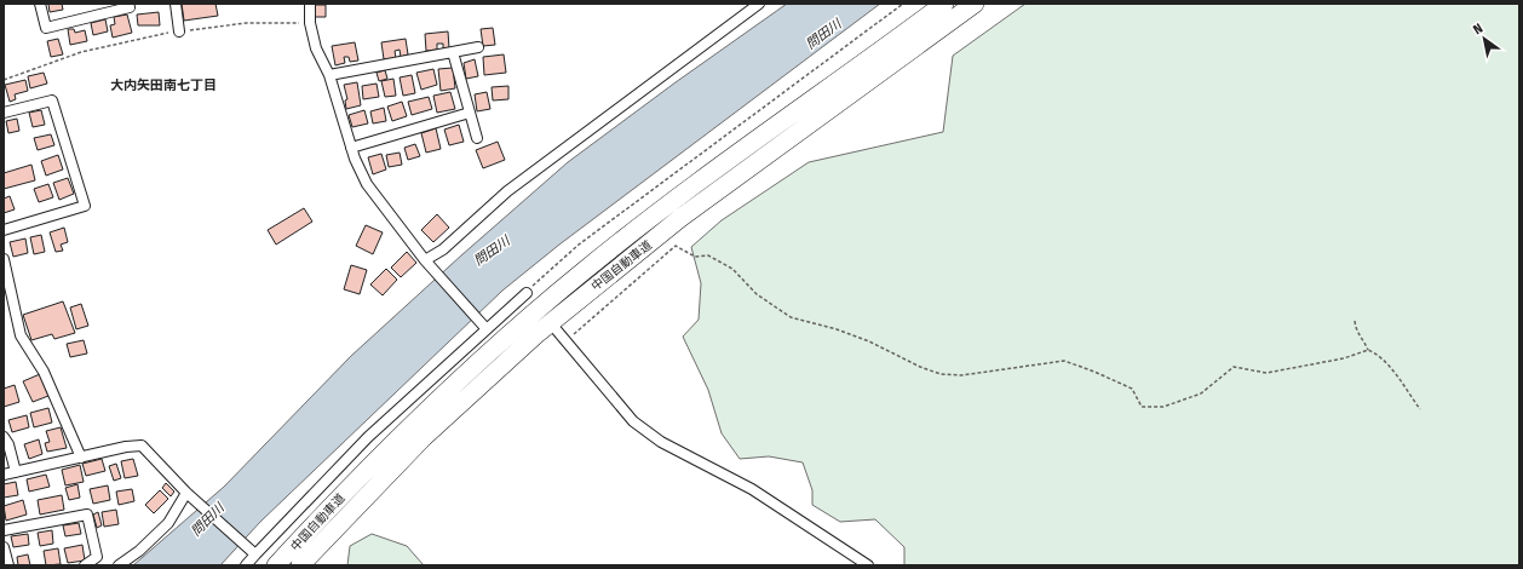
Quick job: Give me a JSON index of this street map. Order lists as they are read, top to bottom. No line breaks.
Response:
{"streets":{"highway":["中国自動車道"]},"districts":["大内矢田南七丁目"],"water":["問田川"],"north":"top left"}
